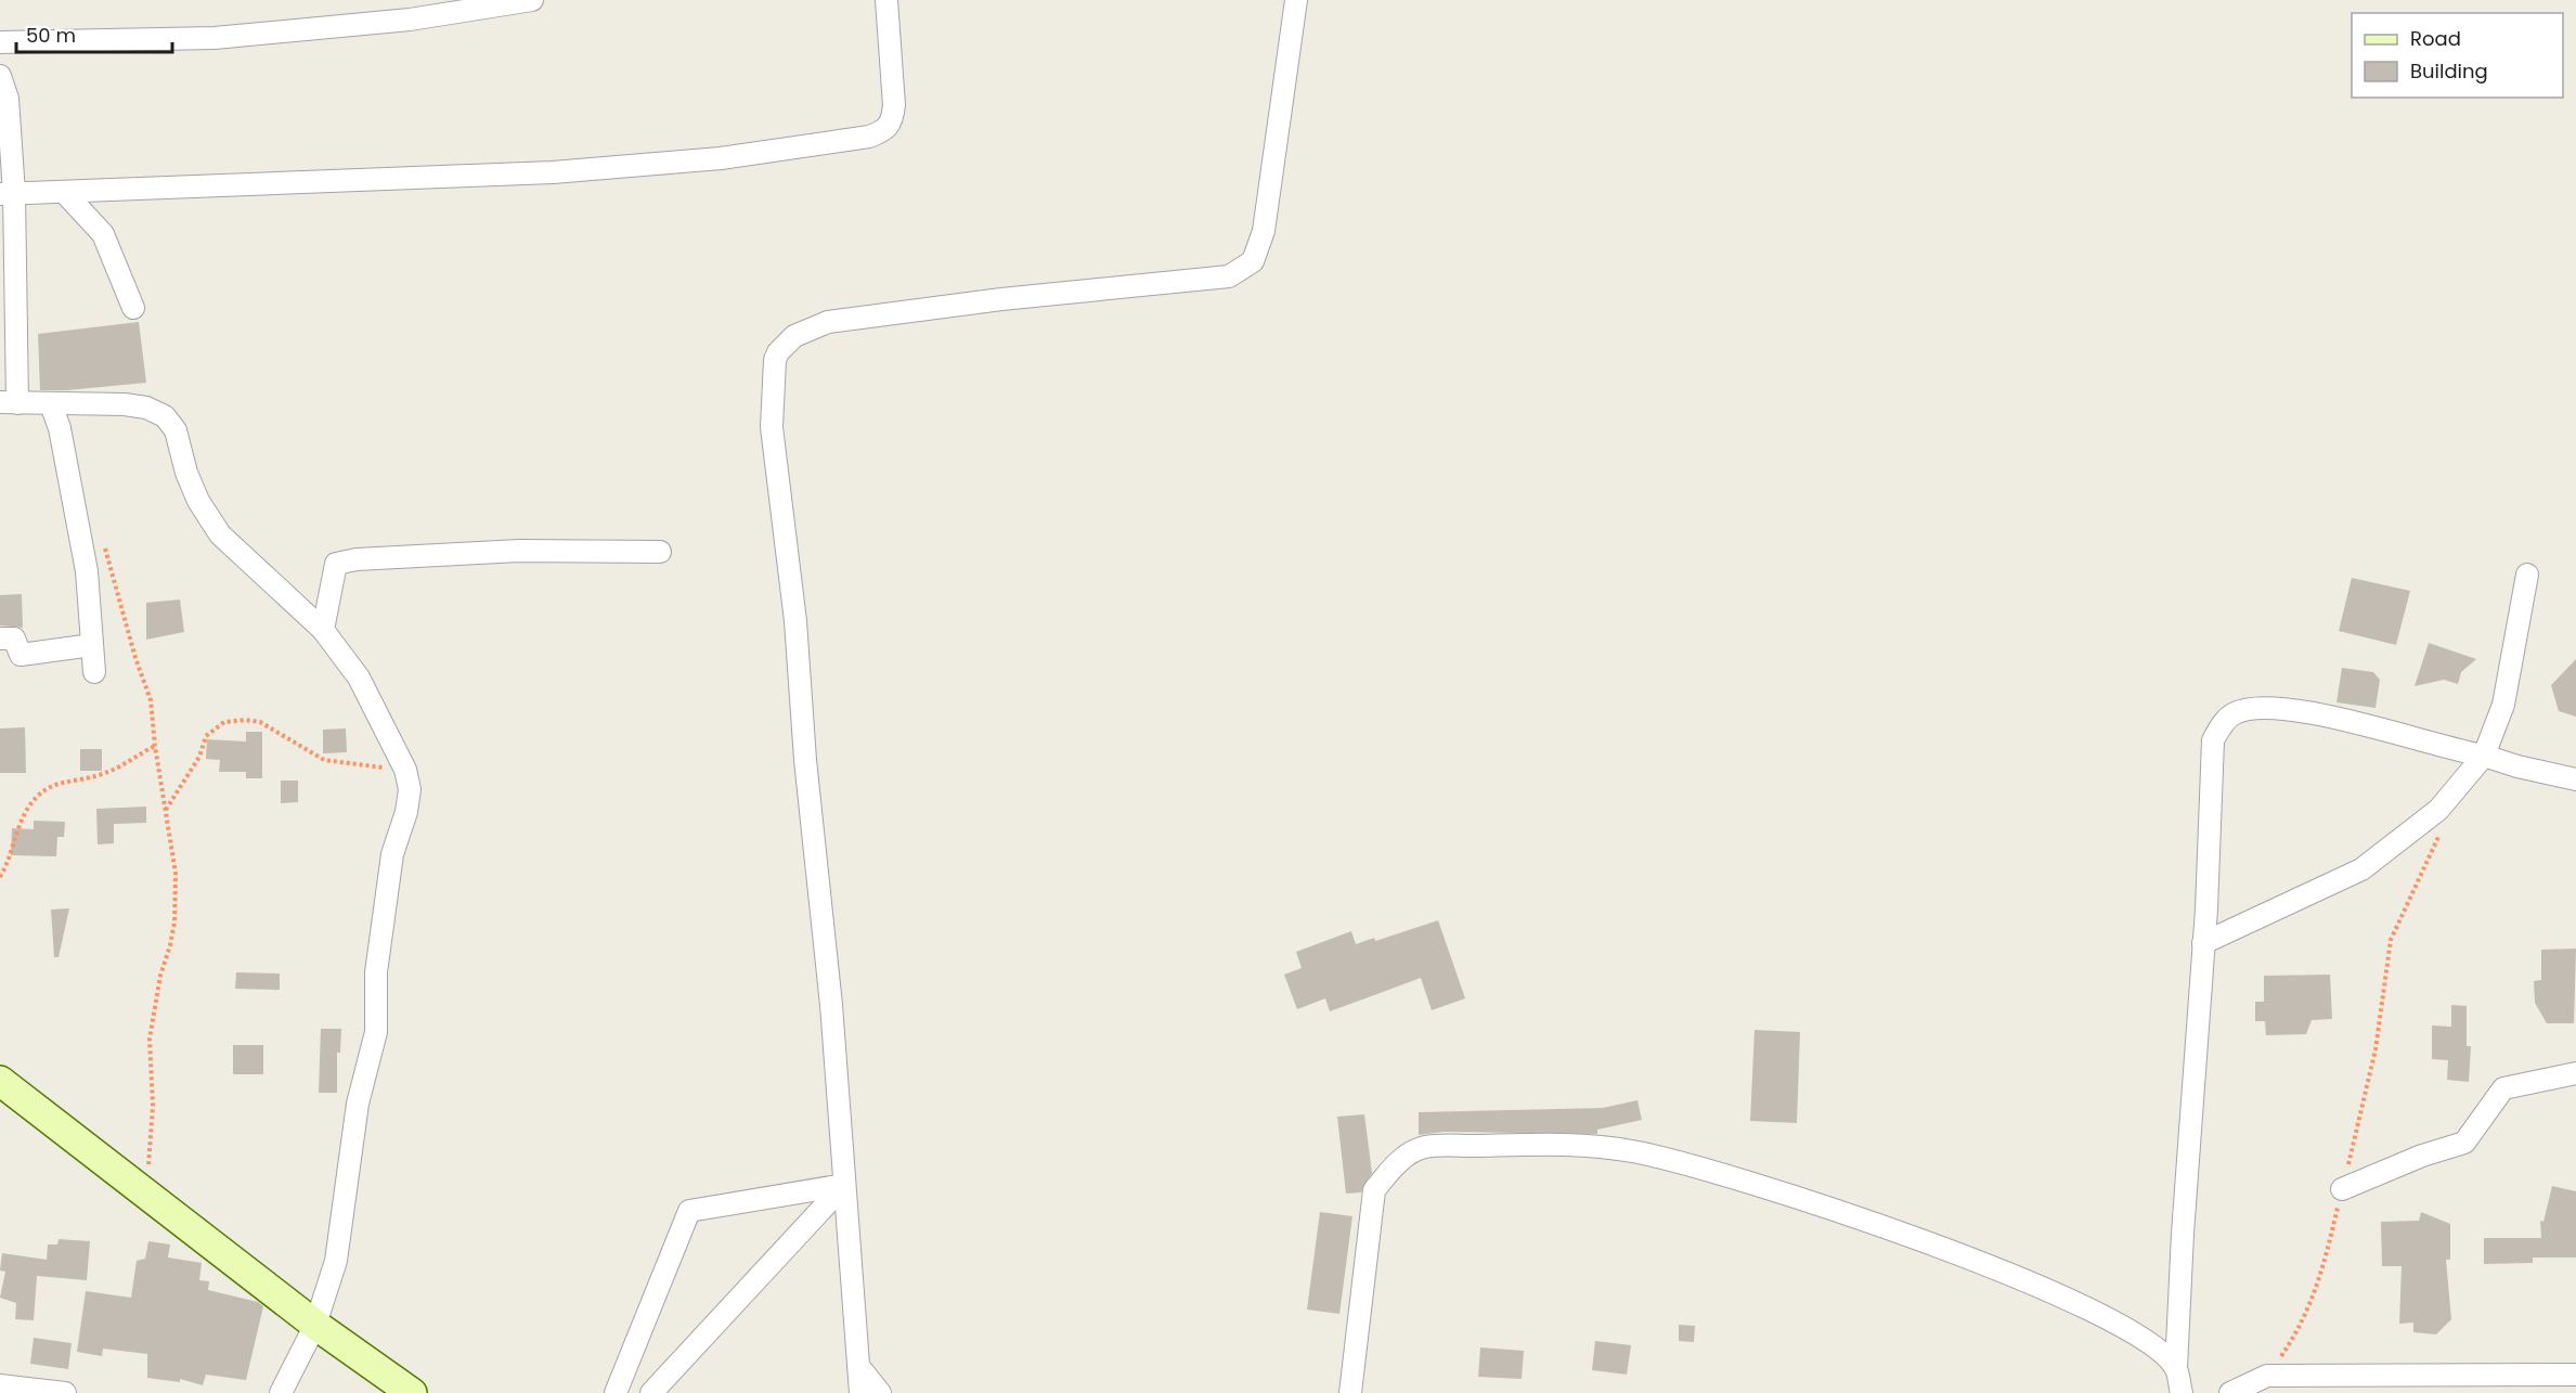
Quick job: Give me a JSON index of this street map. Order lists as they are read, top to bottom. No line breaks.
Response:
{"legend":["Road","Building"],"scale_bar":"50 m"}
